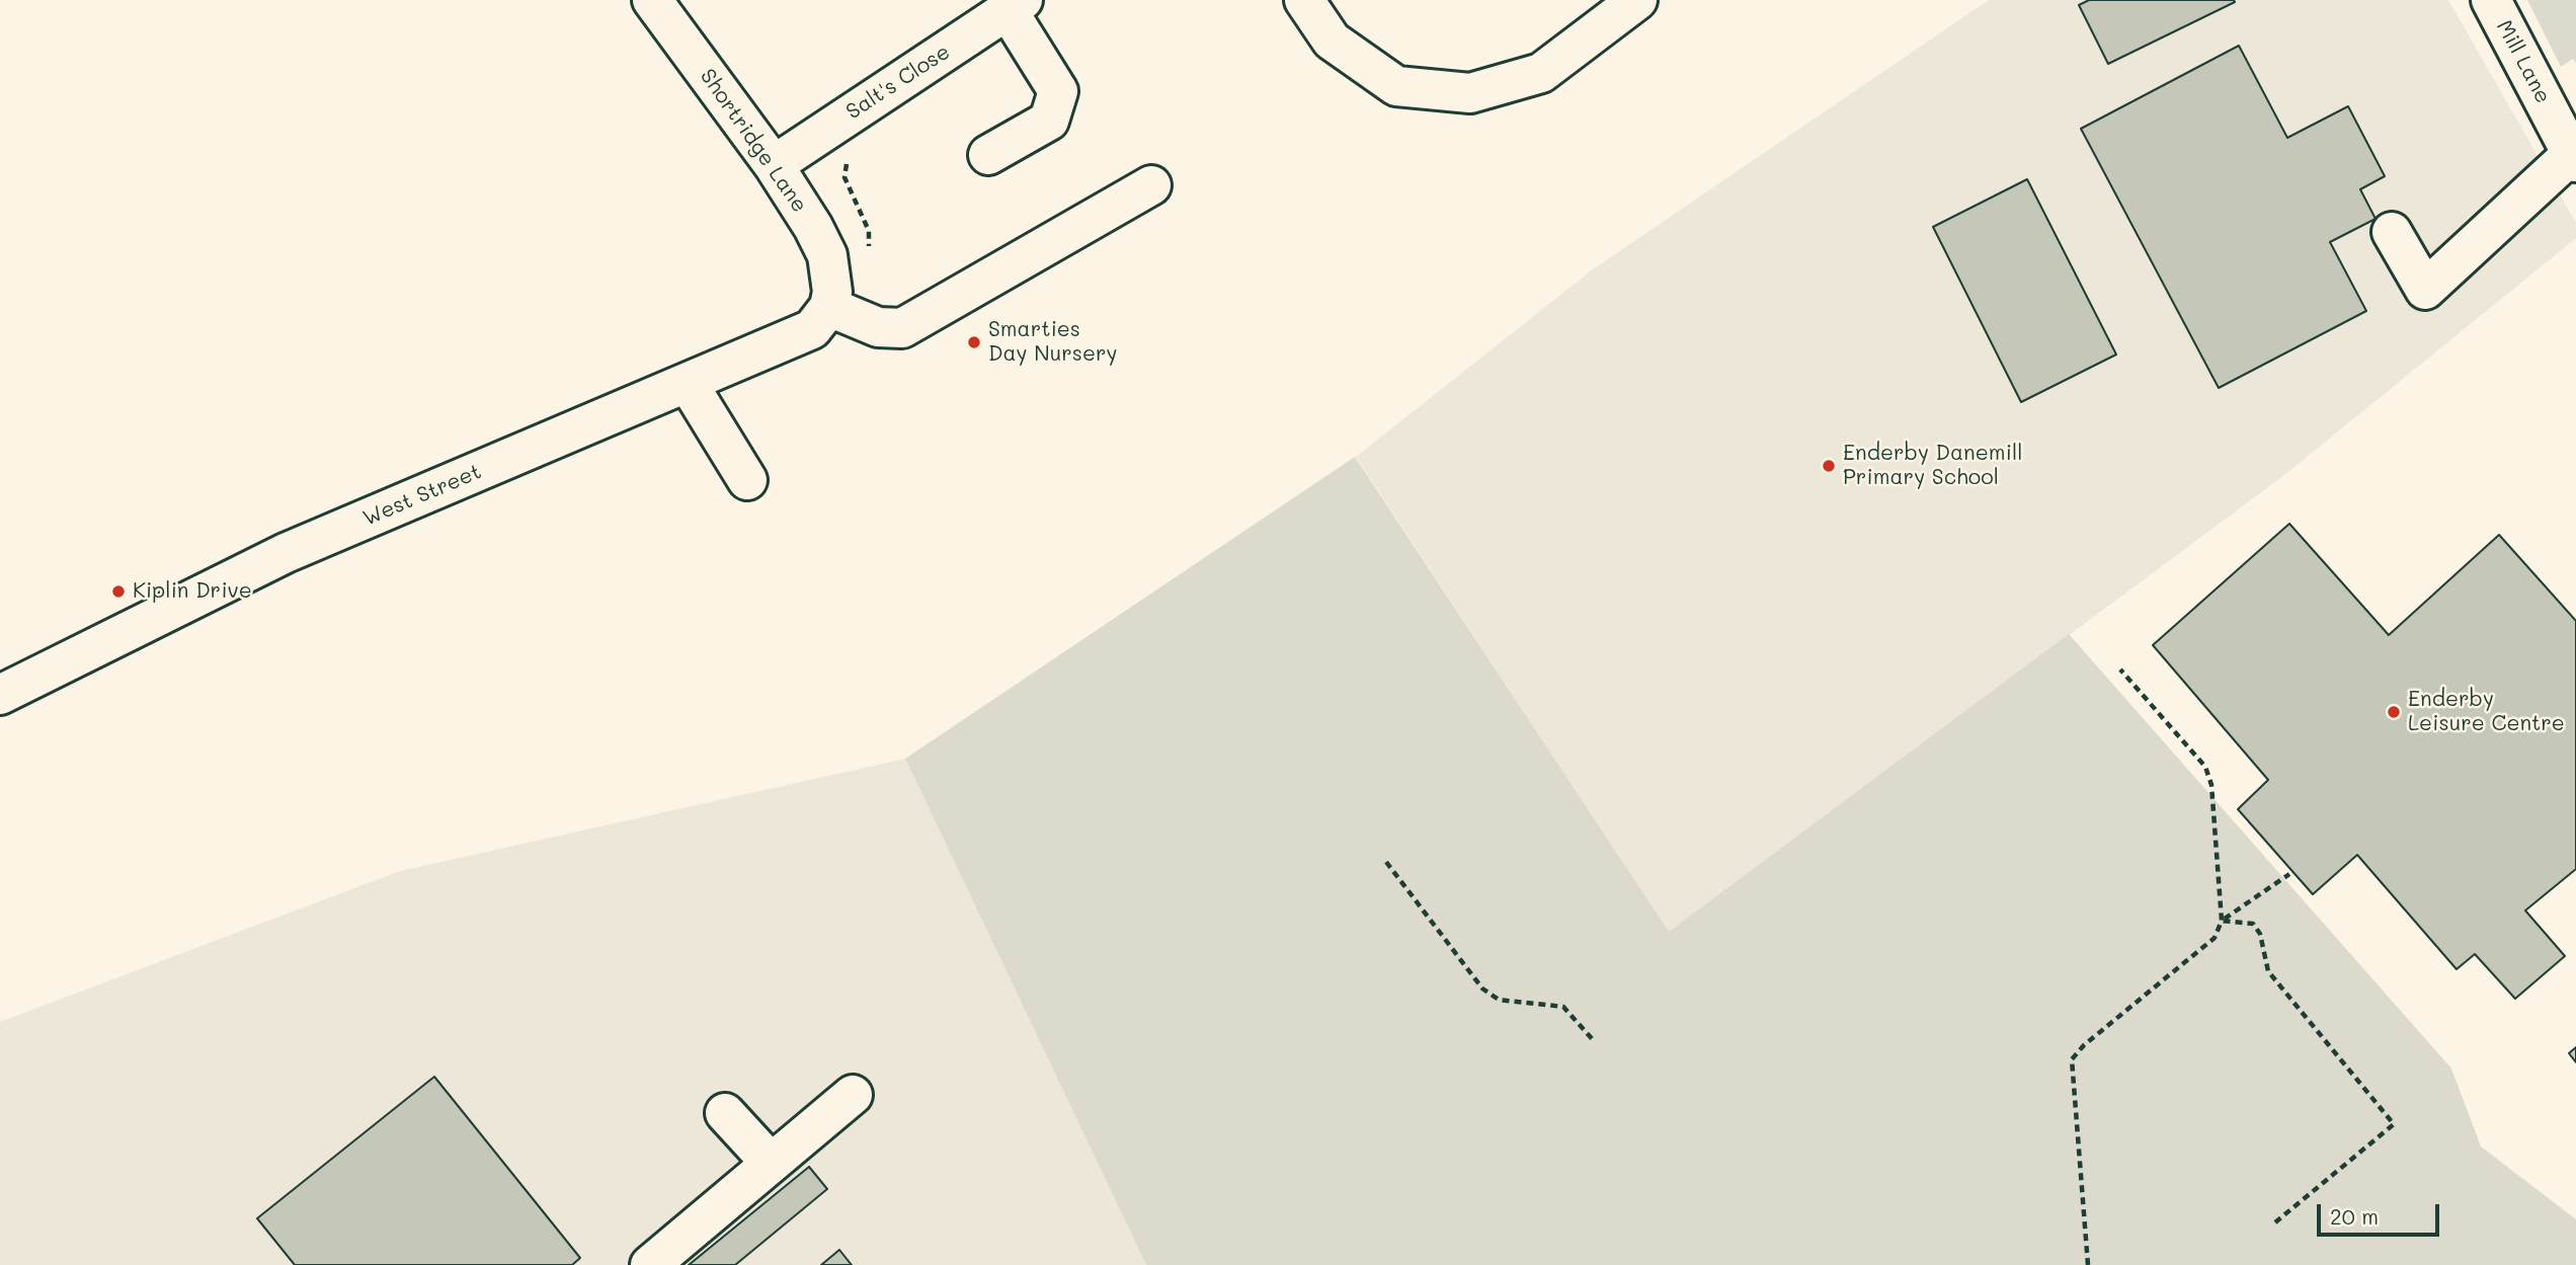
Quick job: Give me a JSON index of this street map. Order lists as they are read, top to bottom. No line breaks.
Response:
{"streets":{"street":["Mill Lane","Salt's Close","Shortridge Lane","West Street"]},"crossings":[["Salt's Close","Shortridge Lane"],["Shortridge Lane","West Street"]],"places":["Smarties Day Nursery","Enderby Danemill Primary School","Kiplin Drive","Enderby Leisure Centre"],"scale_bar":"20 m"}
